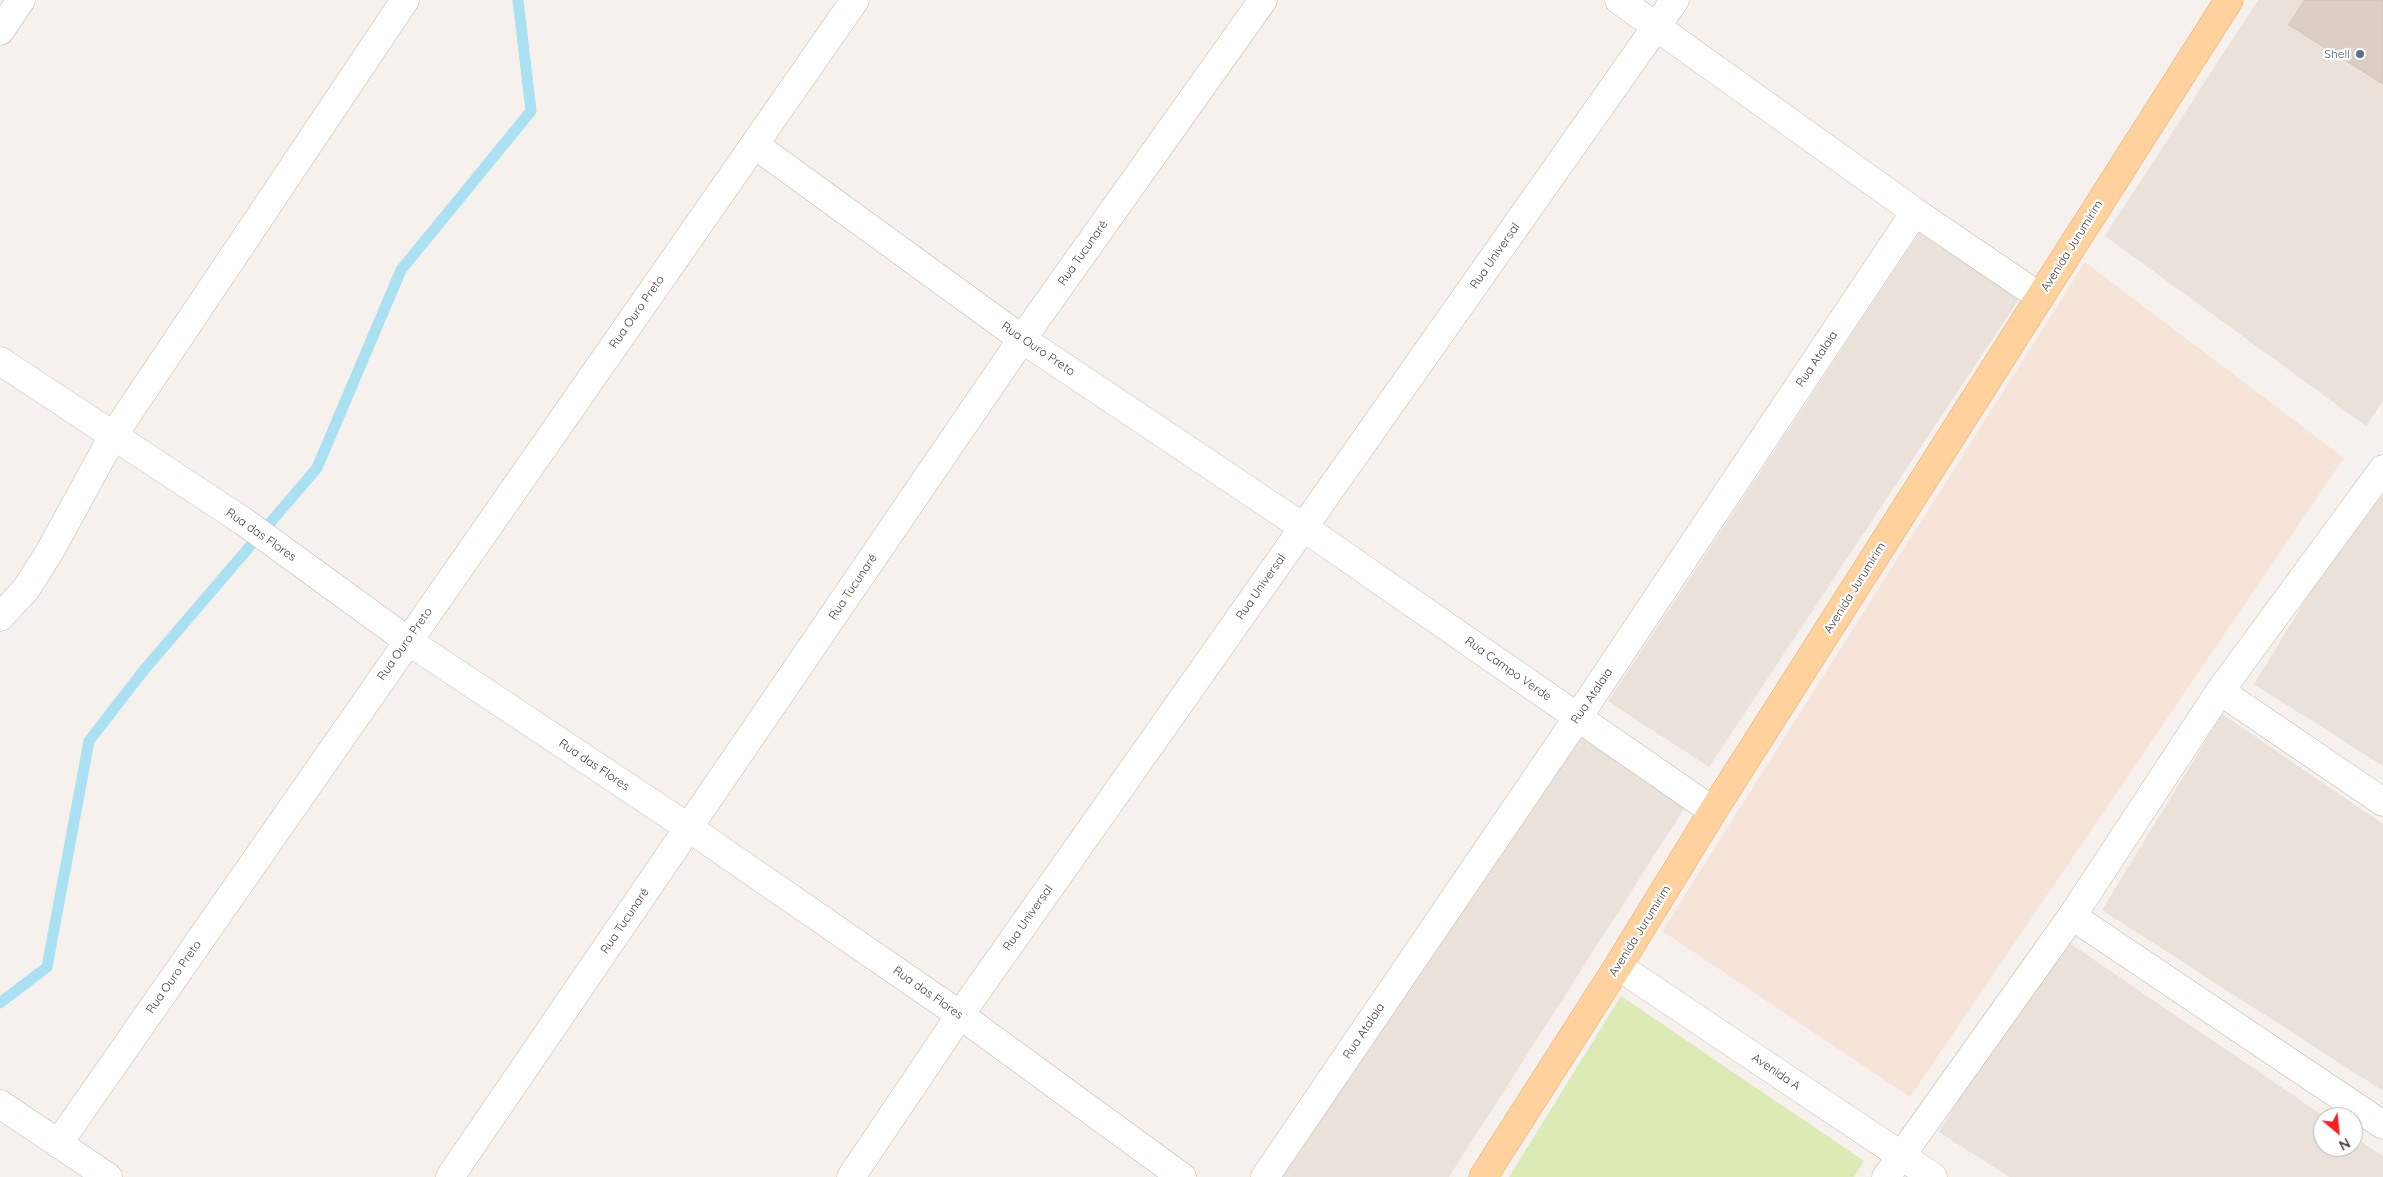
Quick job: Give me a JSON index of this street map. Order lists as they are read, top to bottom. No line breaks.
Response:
{"streets":{"main road":["Avenida Jurumirim"],"street":["Rua Tucunaré","Rua Universal","Rua Ouro Preto","Rua Atalaia","Rua das Flores","Rua Campo Verde","Avenida A"]},"crossings":[["Avenida Jurumirim","Rua Campo Verde"],["Avenida Jurumirim","Avenida A"],["Rua Tucunaré","Rua Ouro Preto"],["Rua Tucunaré","Rua das Flores"],["Rua Universal","Rua Ouro Preto"],["Rua Universal","Rua das Flores"],["Rua Universal","Rua Campo Verde"],["Rua Ouro Preto","Rua das Flores"],["Rua Ouro Preto","Rua Campo Verde"],["Rua Atalaia","Rua Campo Verde"]],"places":["Shell"],"north":"bottom right"}
